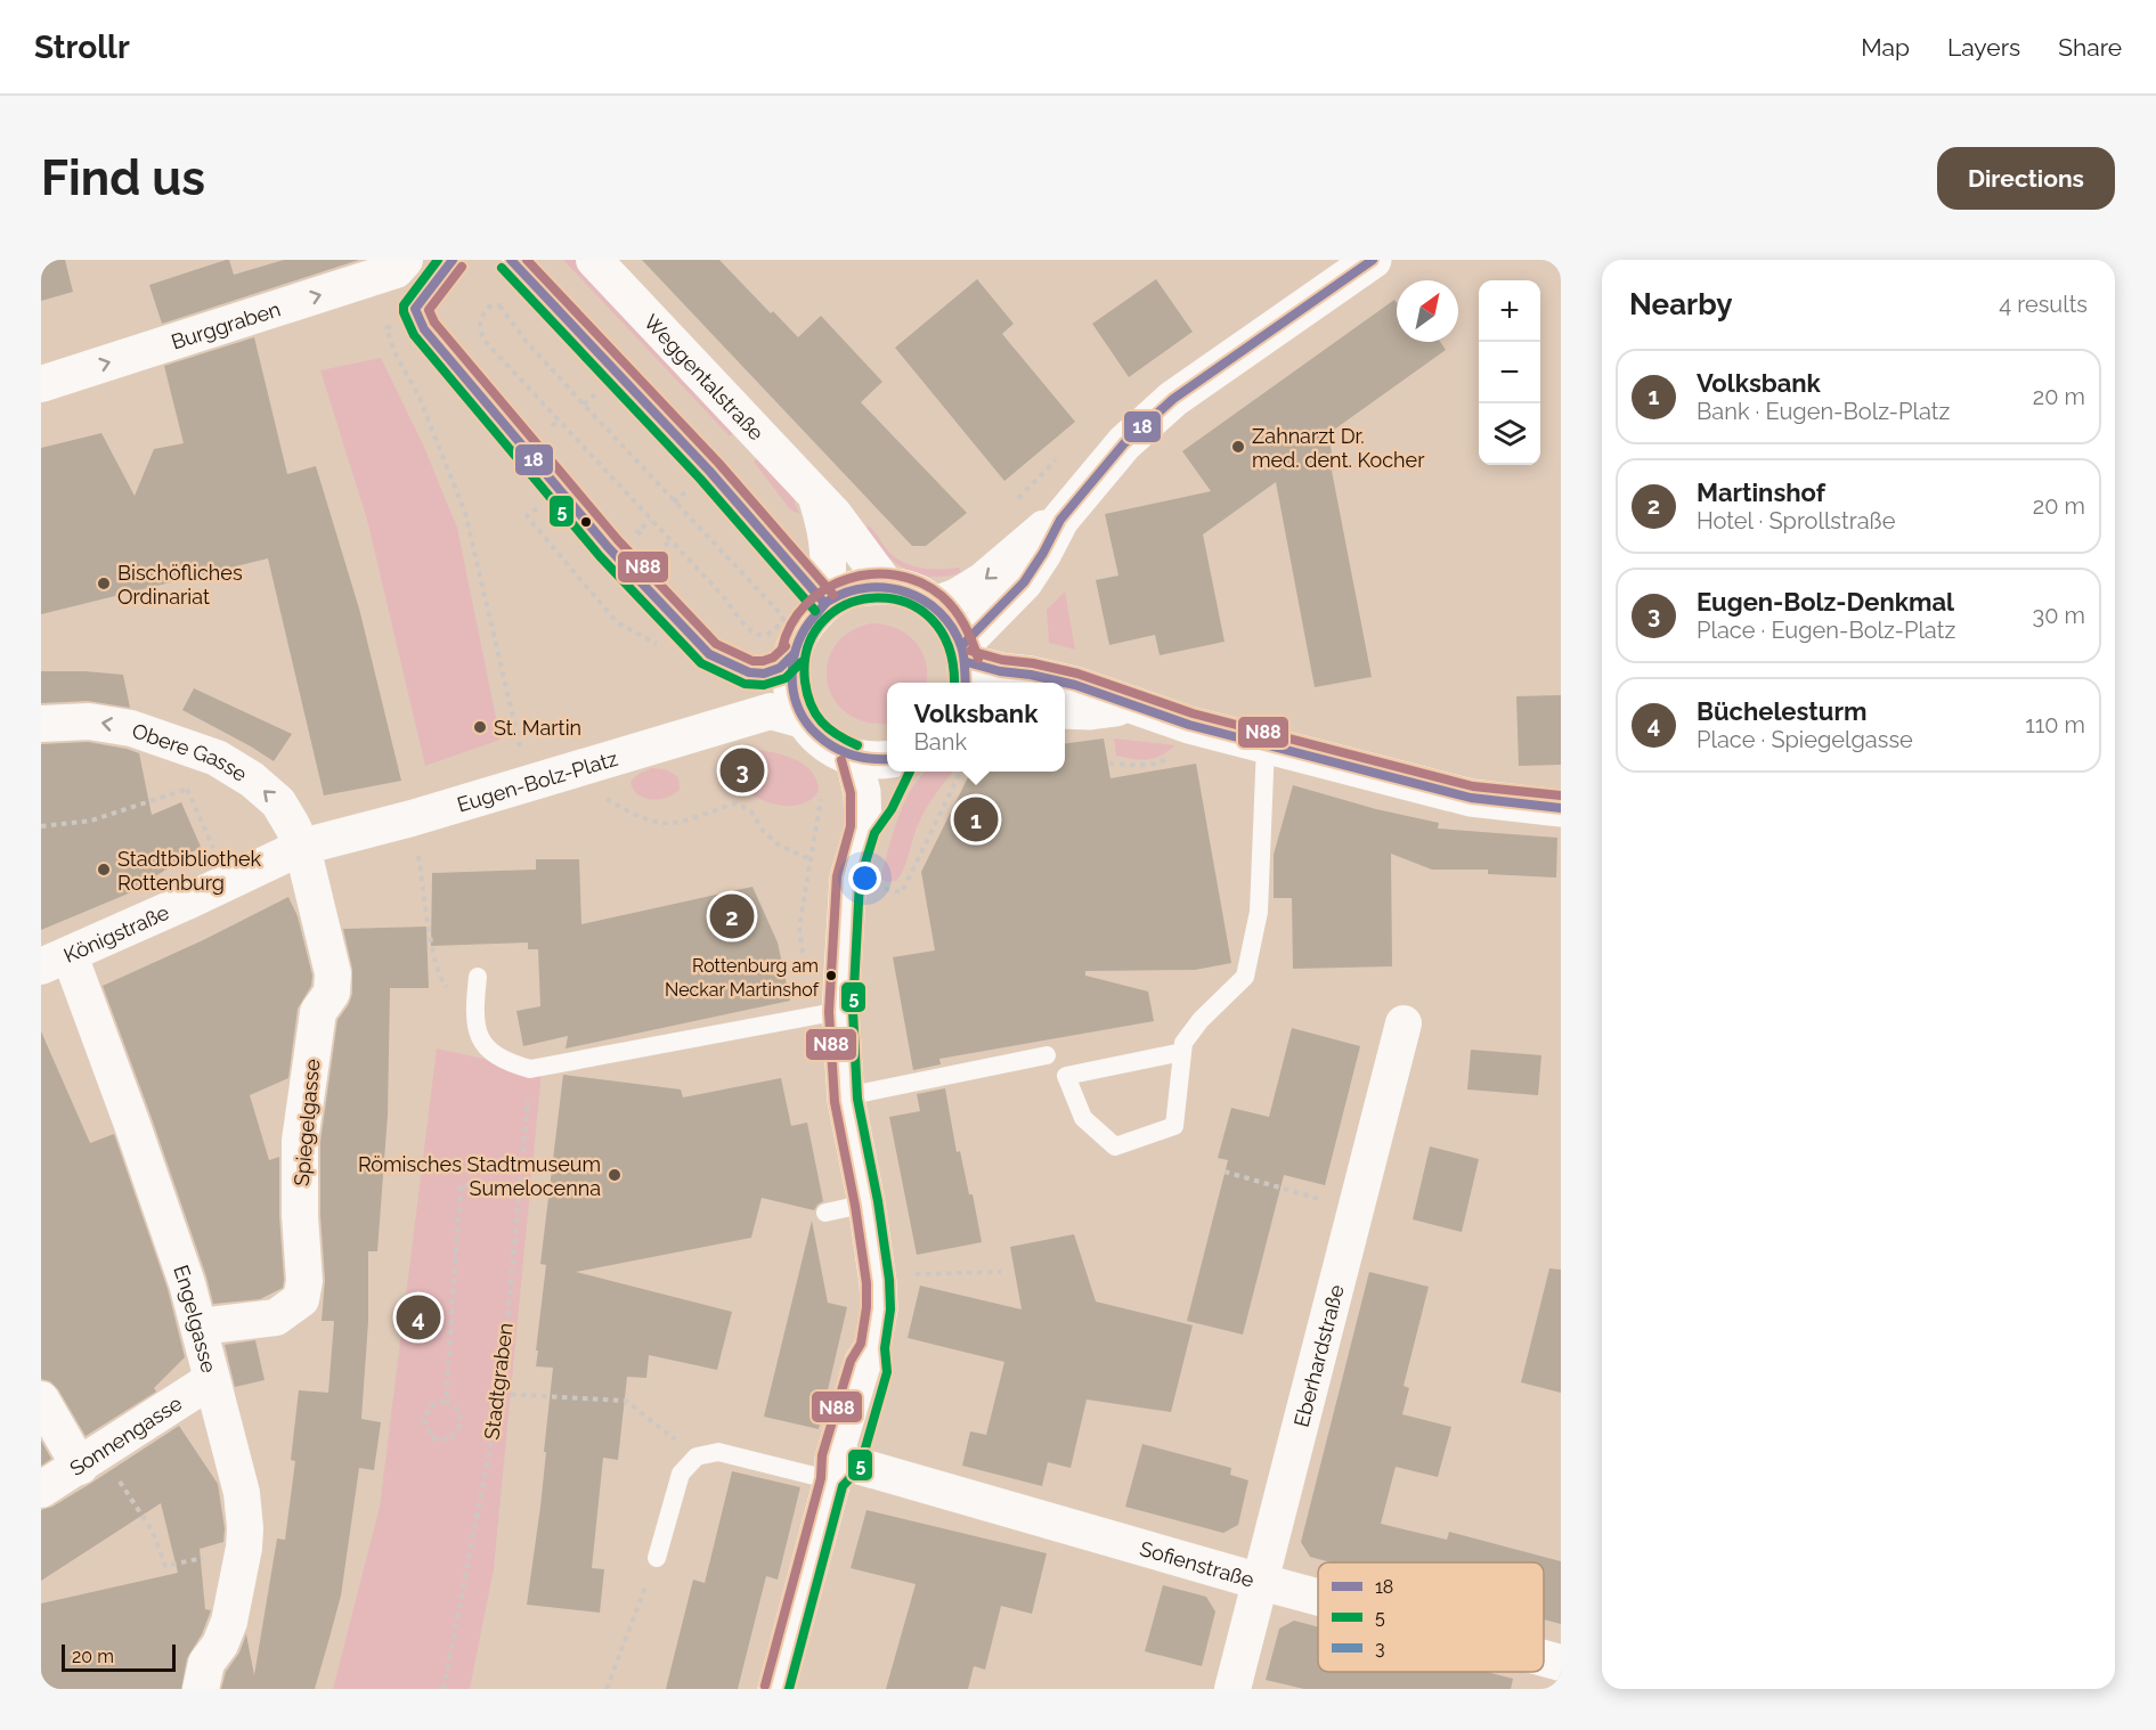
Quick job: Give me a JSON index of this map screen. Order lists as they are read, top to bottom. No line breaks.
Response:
{"streets":{"street":["Burggraben","Weggentalstraße","Obere Gasse","Eugen-Bolz-Platz","Königstraße","Spiegelgasse","Engelgasse","Eberhardstraße","Sonnengasse","Sofienstraße"],"path":["Stadtgraben"]},"crossings":[["Obere Gasse","Eugen-Bolz-Platz"],["Obere Gasse","Königstraße"],["Obere Gasse","Spiegelgasse"],["Eugen-Bolz-Platz","Königstraße"],["Eugen-Bolz-Platz","Spiegelgasse"],["Königstraße","Spiegelgasse"],["Königstraße","Engelgasse"],["Spiegelgasse","Engelgasse"],["Engelgasse","Sonnengasse"],["Eberhardstraße","Sofienstraße"]],"one_way":["Burggraben","Obere Gasse"],"places":["Zahnarzt Dr. med. dent. Kocher","Bischöfliches Ordinariat","St. Martin","Stadtbibliothek Rottenburg","Rottenburg am Neckar Martinshof","Römisches Stadtmuseum Sumelocenna"],"lines":["transit line 18","transit line 5","transit line N88"],"legend":["18","5","3"],"scale_bar":"20 m","north":"top right","page":{"header":"Strollr","nav":["Map","Layers","Share"],"buttons":"Directions","title":"Find us","heading":["Nearby","4 results"],"map_buttons":["+","−"],"list":[{"mark":"1","name":"Volksbank","note":"Bank · Eugen-Bolz-Platz","value":"20 m"},{"mark":"2","name":"Martinshof","note":"Hotel · Sprollstraße","value":"20 m"},{"mark":"3","name":"Eugen-Bolz-Denkmal","note":"Place · Eugen-Bolz-Platz","value":"30 m"},{"mark":"4","name":"Büchelesturm","note":"Place · Spiegelgasse","value":"110 m"}],"popup":["Volksbank","Bank"],"pins":["3","1","2","4"],"scale":"20 m"}}
